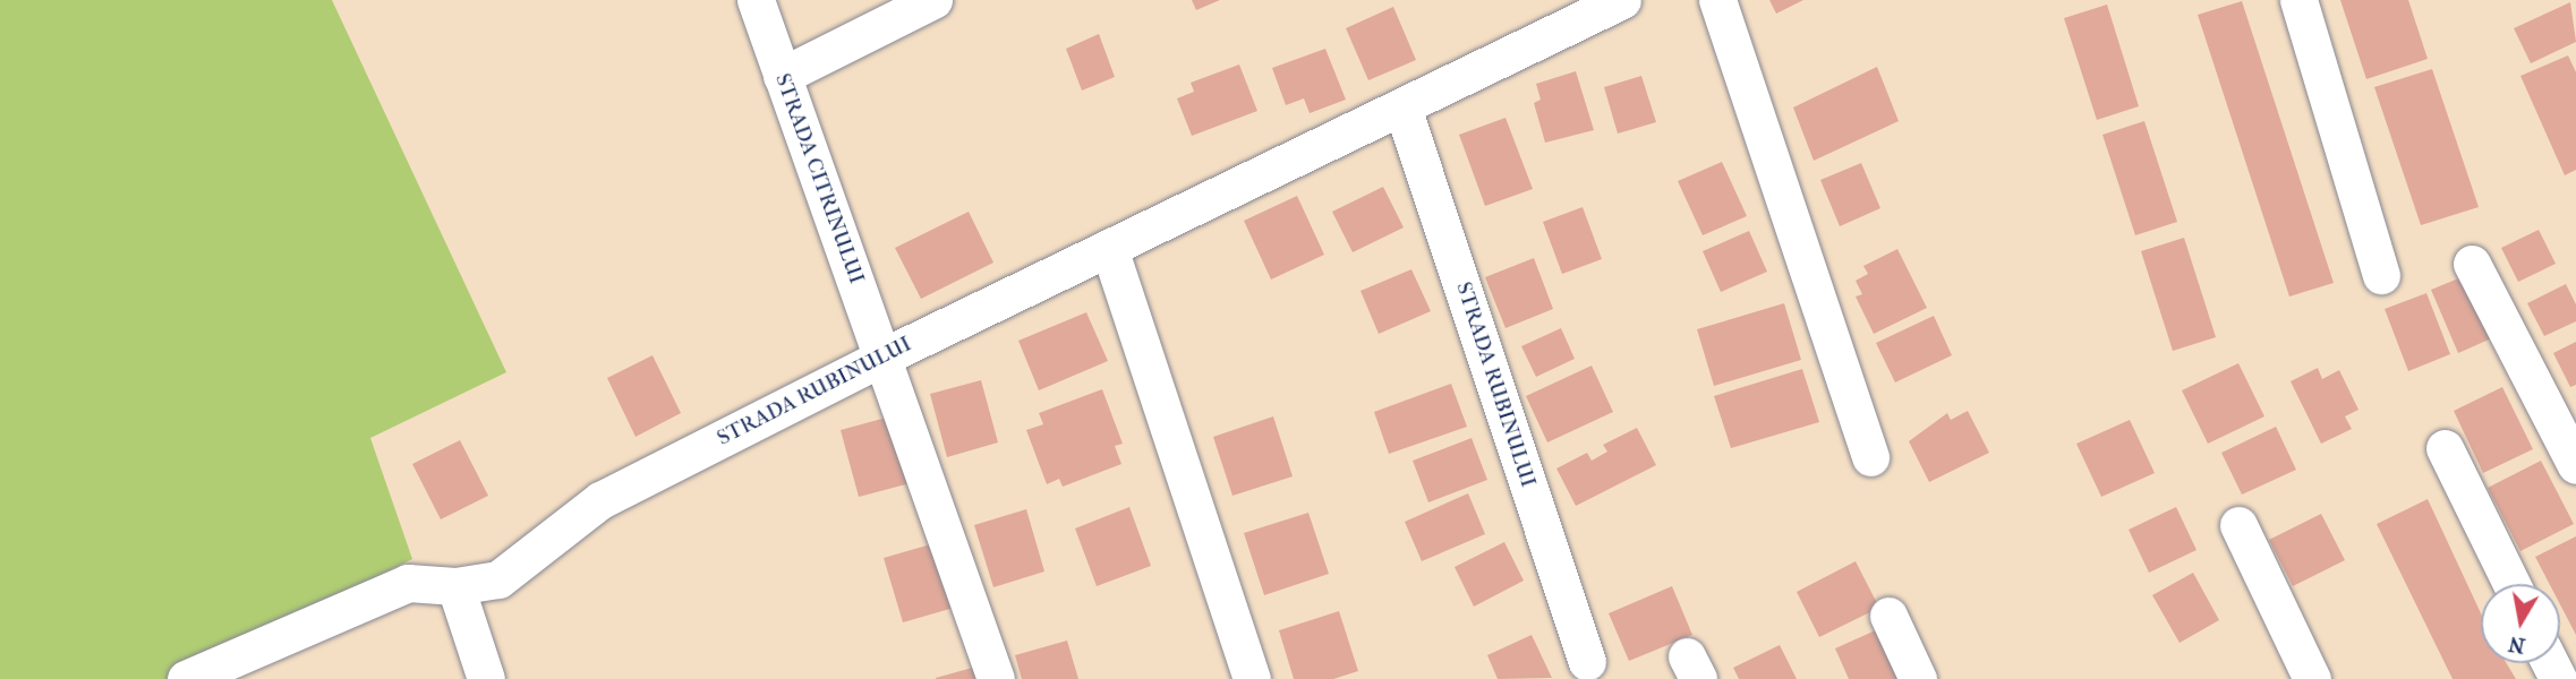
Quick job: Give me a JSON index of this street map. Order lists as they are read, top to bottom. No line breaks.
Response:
{"streets":{"street":["STRADA CITRINULUI","STRADA RUBINULUI"]},"crossings":[["STRADA CITRINULUI","STRADA RUBINULUI"]],"north":"bottom"}
